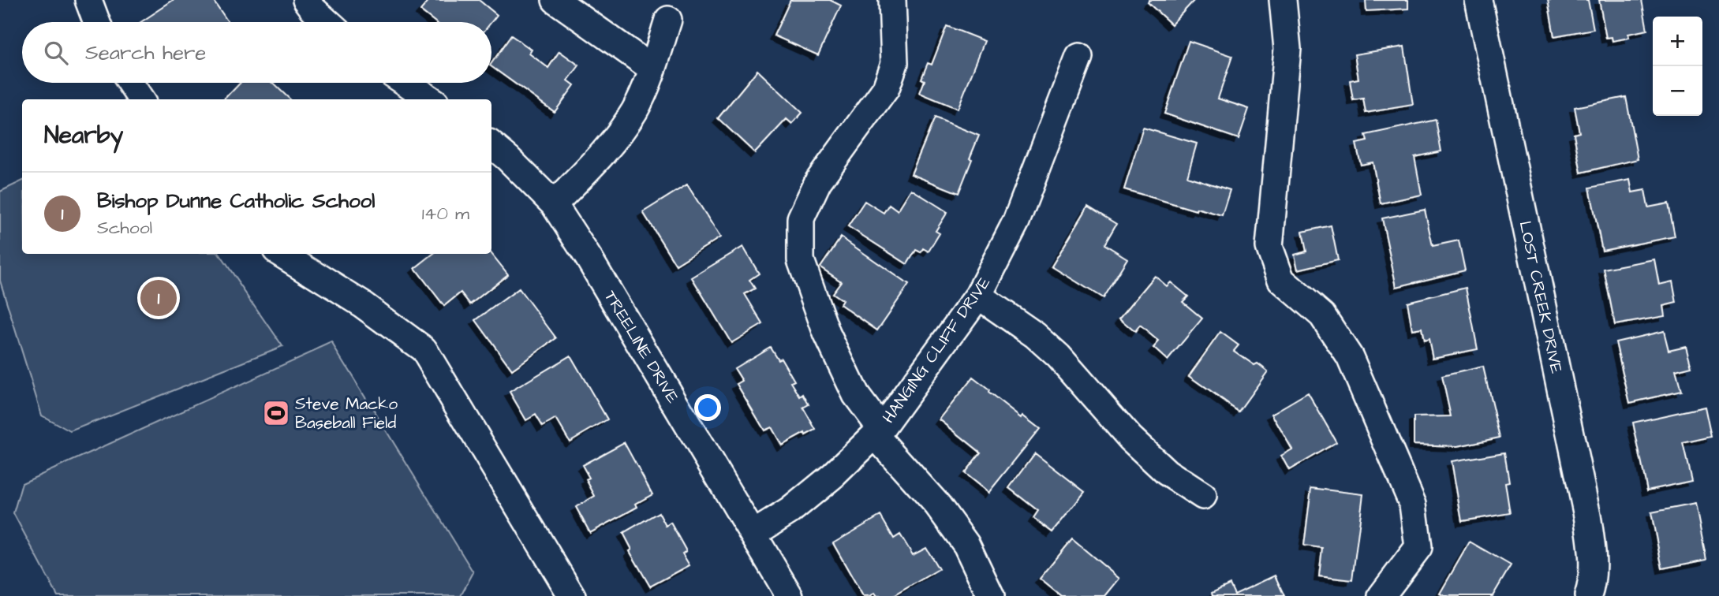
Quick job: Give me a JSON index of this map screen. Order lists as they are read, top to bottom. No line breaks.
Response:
{"streets":{"street":["LOST CREEK DRIVE","TREELINE DRIVE","HANGING CLIFF DRIVE"]},"crossings":[["TREELINE DRIVE","HANGING CLIFF DRIVE"]],"places":{"sports":["Steve Macko Baseball Field"]},"page":{"map_buttons":["+","−"],"search":"Search here","heading":"Nearby","list":[{"mark":"1","name":"Bishop Dunne Catholic School","note":"School","value":"140 m"}],"pins":"1"}}
